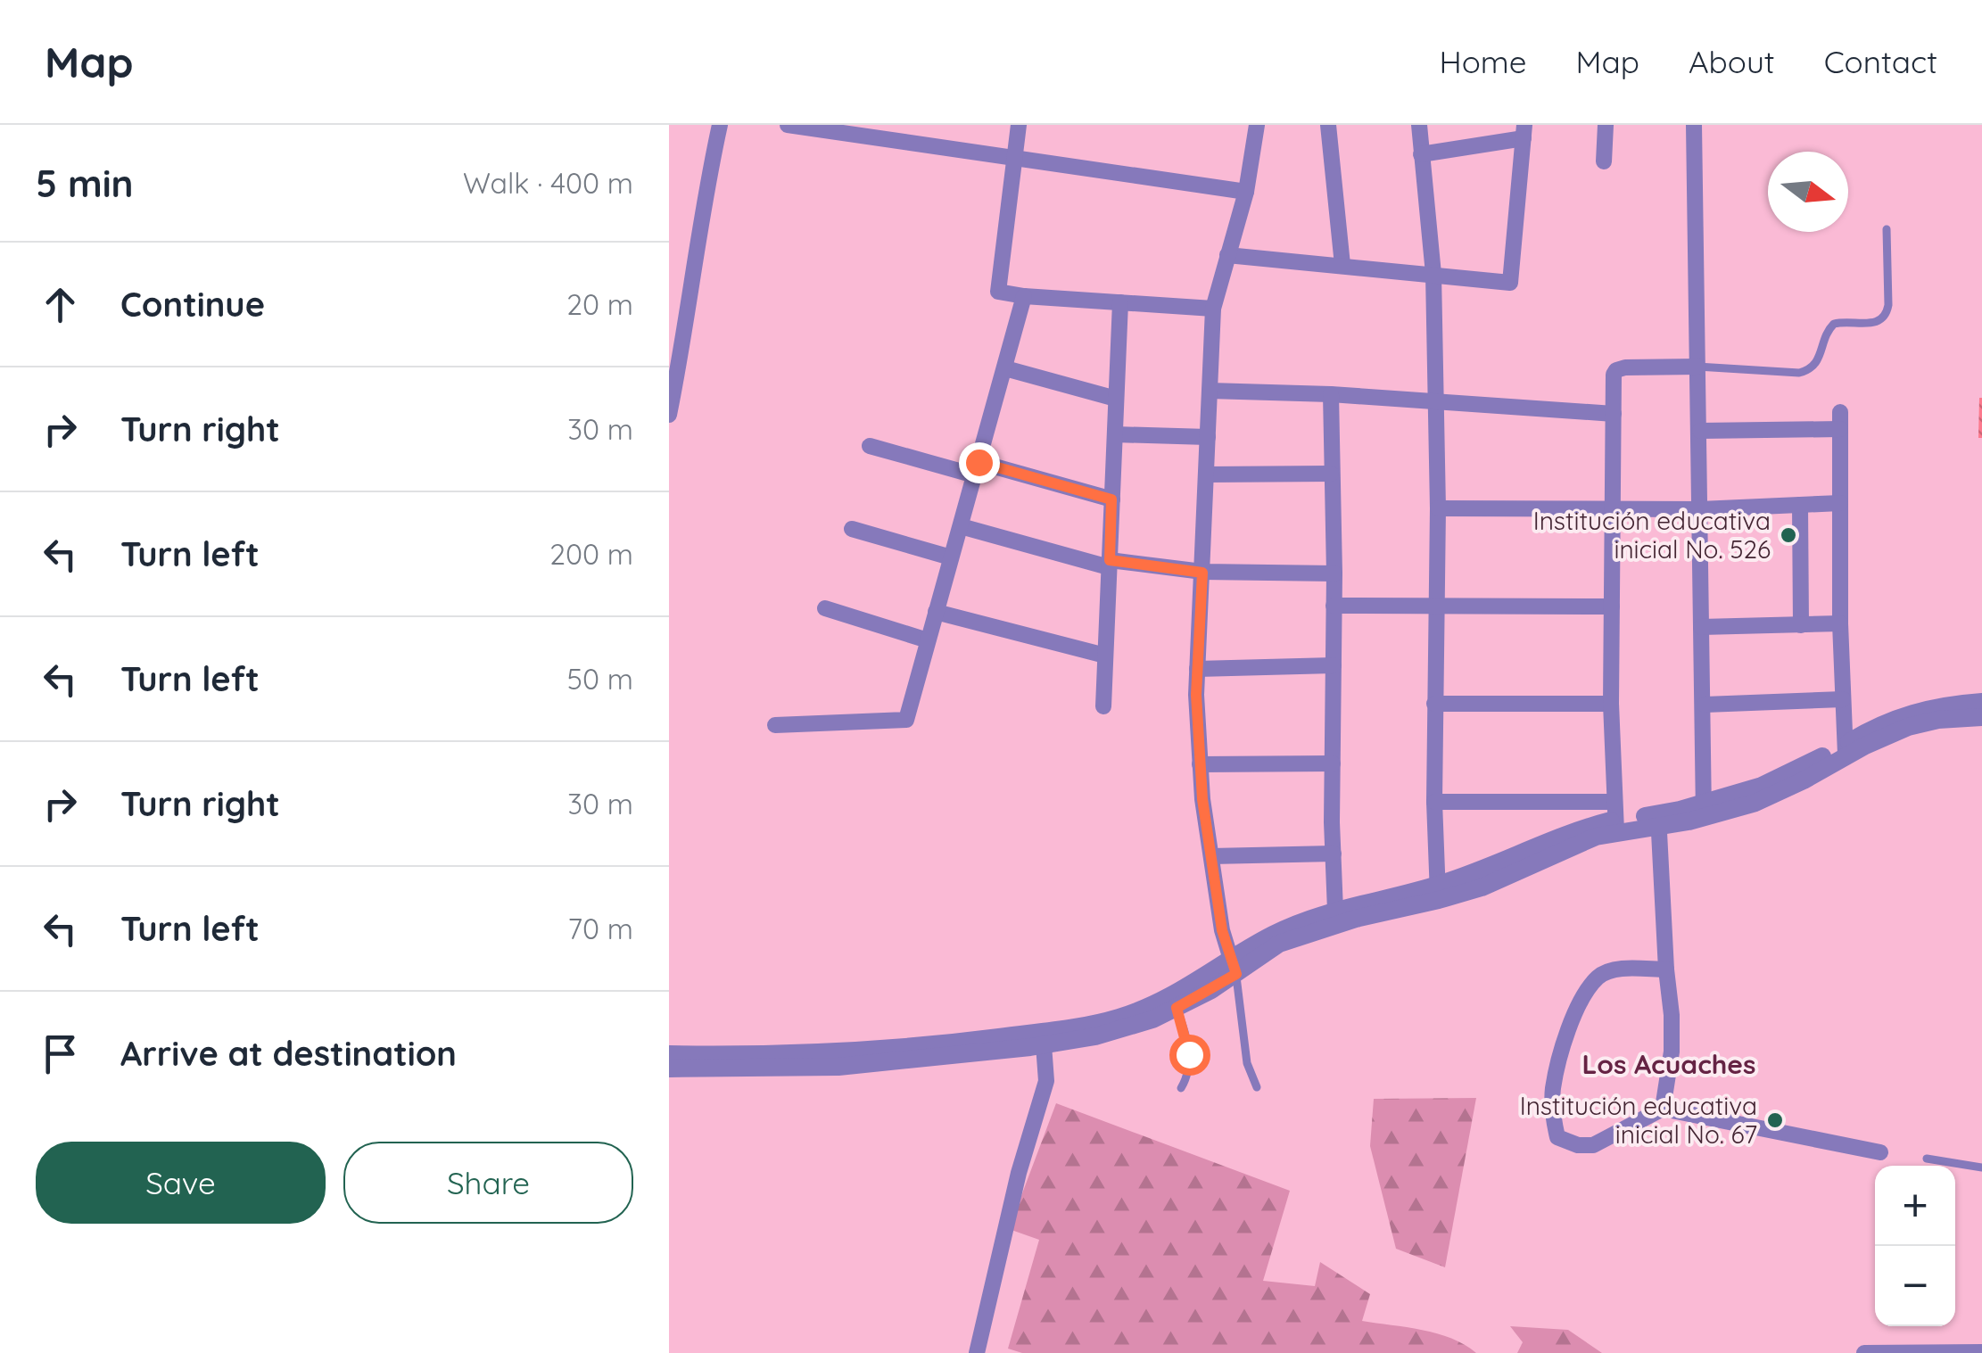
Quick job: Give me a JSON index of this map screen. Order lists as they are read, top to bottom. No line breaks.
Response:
{"districts":["Los Acuaches"],"places":["Institución educativa inicial No. 526","Institución educativa inicial No. 67"],"north":"right","page":{"header":"Map","nav":["Home","Map","About","Contact"],"heading":["5 min","Walk · 400 m"],"list":[["Continue","20 m"],["Turn right","30 m"],["Turn left","200 m"],["Turn left","50 m"],["Turn right","30 m"],["Turn left","70 m"],"Arrive at destination"],"buttons":["Save","Share"],"map_buttons":["+","−"]}}
